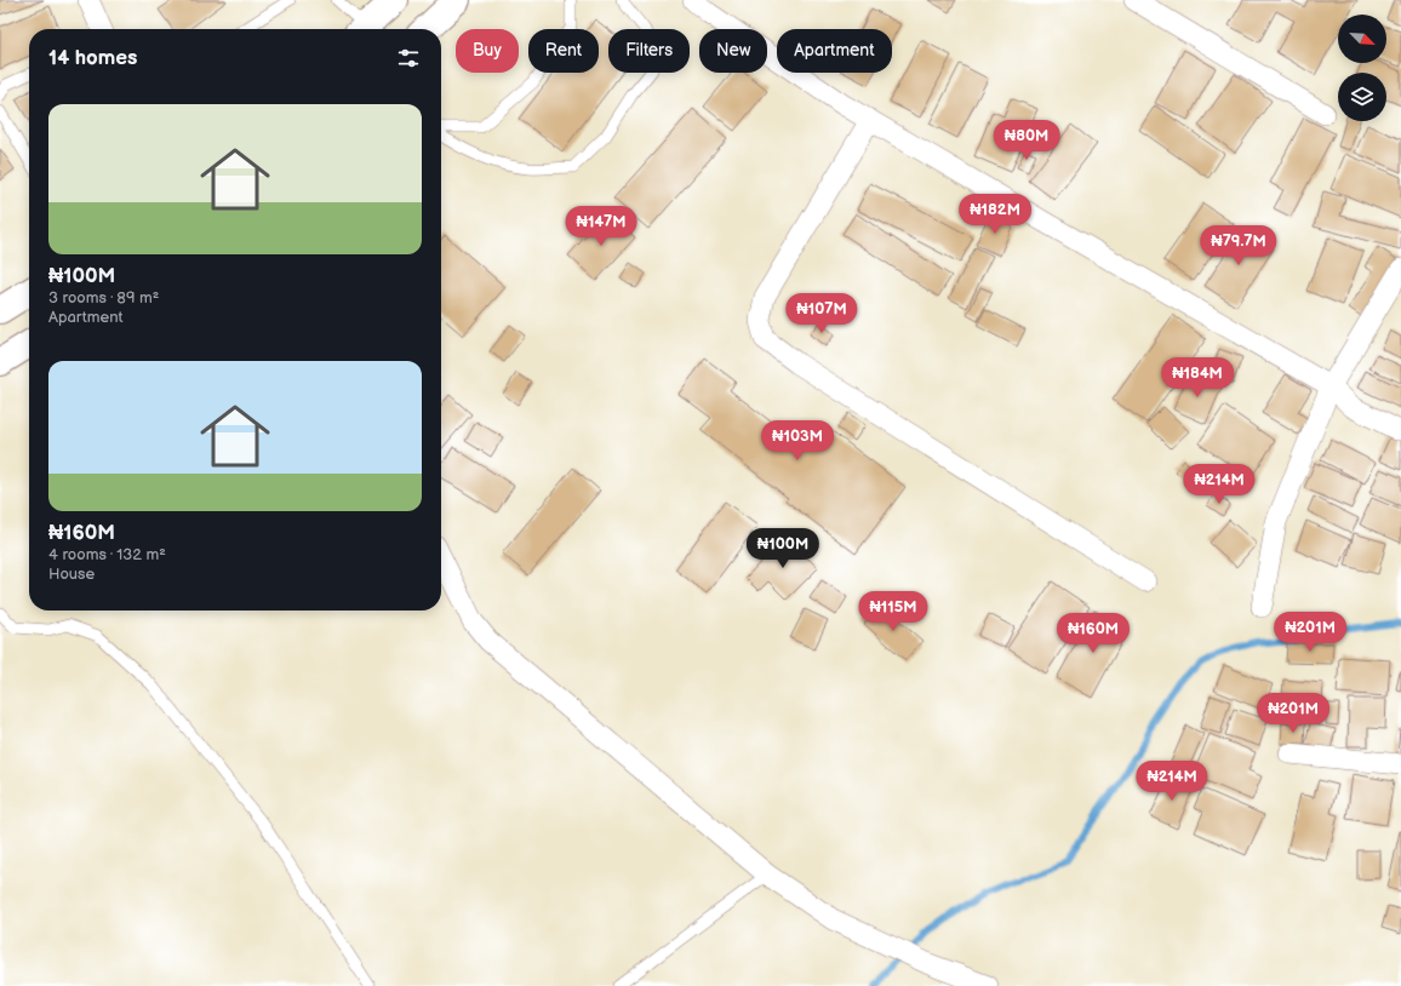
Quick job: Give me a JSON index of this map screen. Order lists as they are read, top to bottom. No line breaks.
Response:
{"north":"bottom right","page":{"chip":["Buy","Rent","Filters","New","Apartment"],"heading":"14 homes","list":[{"name":"₦100M","note":"3 rooms · 89 m² · Apartment"},{"name":"₦160M","note":"4 rooms · 132 m² · House"}],"price":["₦80M","₦182M","₦147M","₦79.7M","₦107M","₦184M","₦103M","₦214M","₦100M","₦115M","₦201M","₦160M","₦201M","₦214M"]}}
